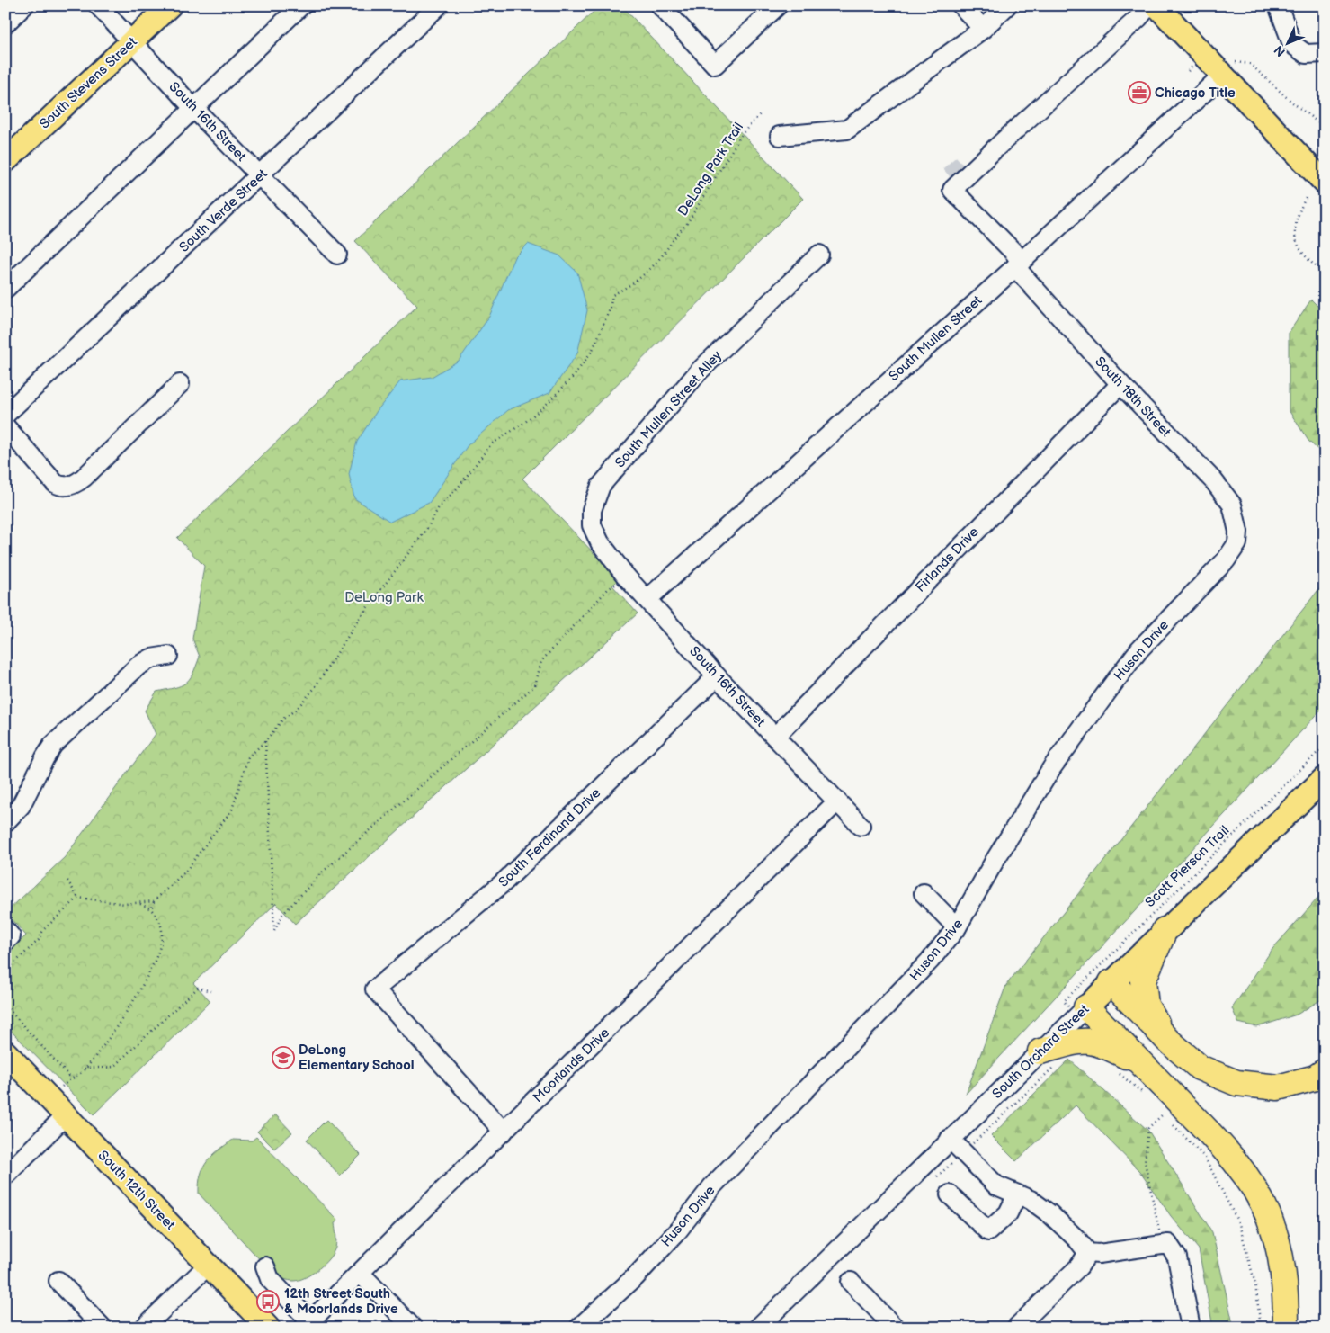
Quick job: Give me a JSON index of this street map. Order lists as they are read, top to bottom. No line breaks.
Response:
{"streets":{"main road":["South Stevens Street","South Orchard Street","South 12th Street"],"street":["South 16th Street","South Verde Street","South Mullen Street","South 18th Street","South Mullen Street Alley","Firlands Drive","Huson Drive","South Ferdinand Drive","Moorlands Drive"],"path":["DeLong Park Trail","Scott Pierson Trail"]},"crossings":[["South Stevens Street","South 16th Street"],["South 16th Street","South Verde Street"],["South 16th Street","South Mullen Street"],["South 16th Street","South Mullen Street Alley"],["South 16th Street","Firlands Drive"],["South 16th Street","South Ferdinand Drive"],["South 16th Street","Moorlands Drive"],["South Mullen Street","South 18th Street"],["South 18th Street","Firlands Drive"],["South 18th Street","Huson Drive"],["South Ferdinand Drive","Moorlands Drive"],["Scott Pierson Trail","South Orchard Street"]],"parks":["DeLong Park"],"places":{"office":["Chicago Title"],"school or university":["DeLong Elementary School"],"bus stop":["12th Street South & Moorlands Drive"]},"north":"bottom left"}
